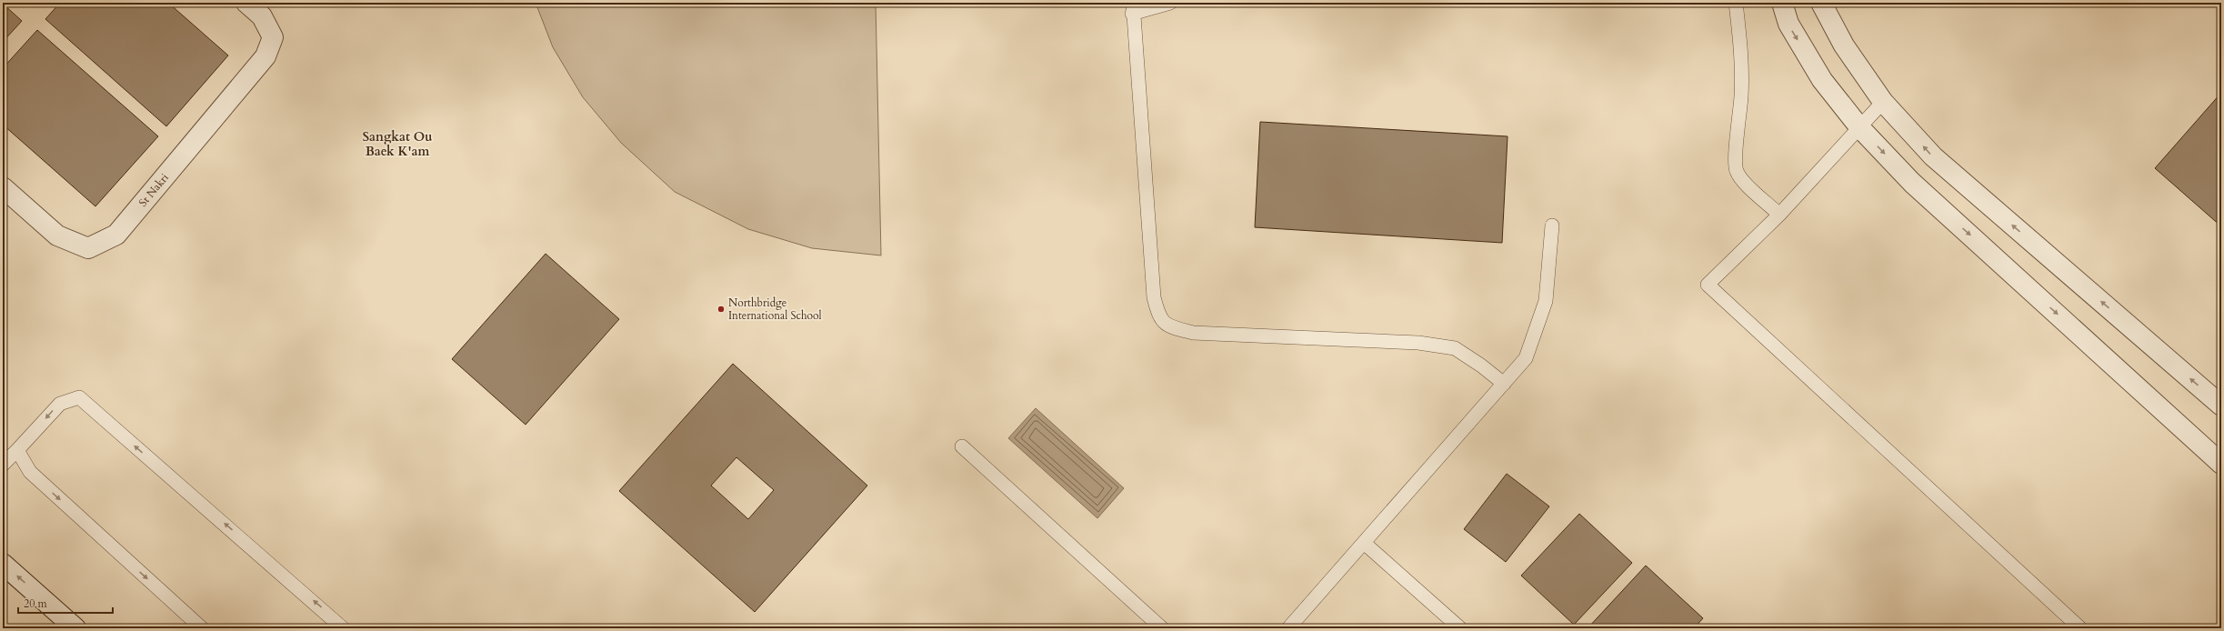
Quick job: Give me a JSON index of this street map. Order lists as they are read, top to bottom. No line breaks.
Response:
{"streets":{"street":["St Nakri"]},"districts":["Sangkat Ou Baek K'am"],"places":["Northbridge International School"],"scale_bar":"20 m"}
